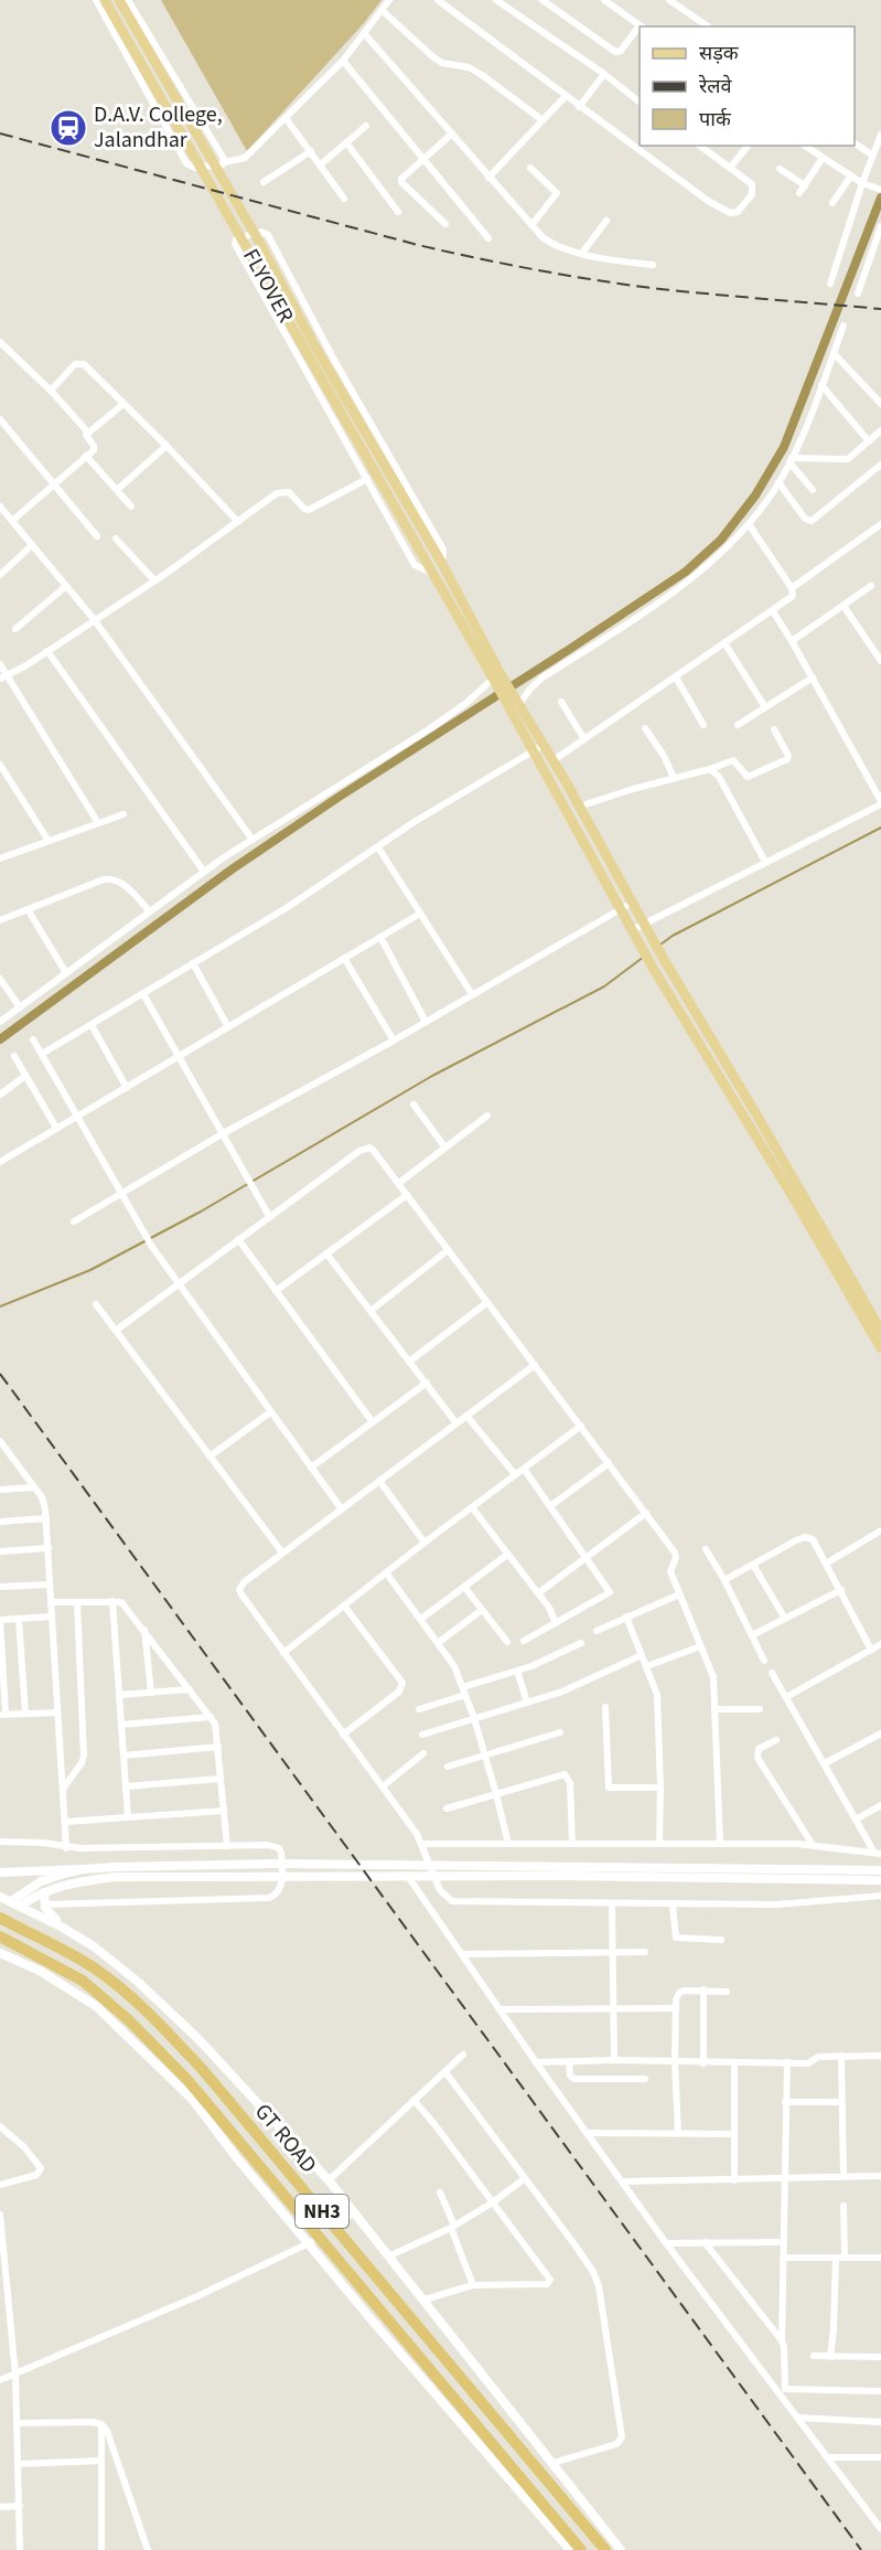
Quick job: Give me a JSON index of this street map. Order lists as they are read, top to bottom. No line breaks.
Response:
{"streets":{"highway":["GT ROAD","NH3"],"main road":["FLYOVER"]},"places":{"station":["D.A.V. College, Jalandhar"]},"legend":["सड़क","रेलवे","पार्क"]}
